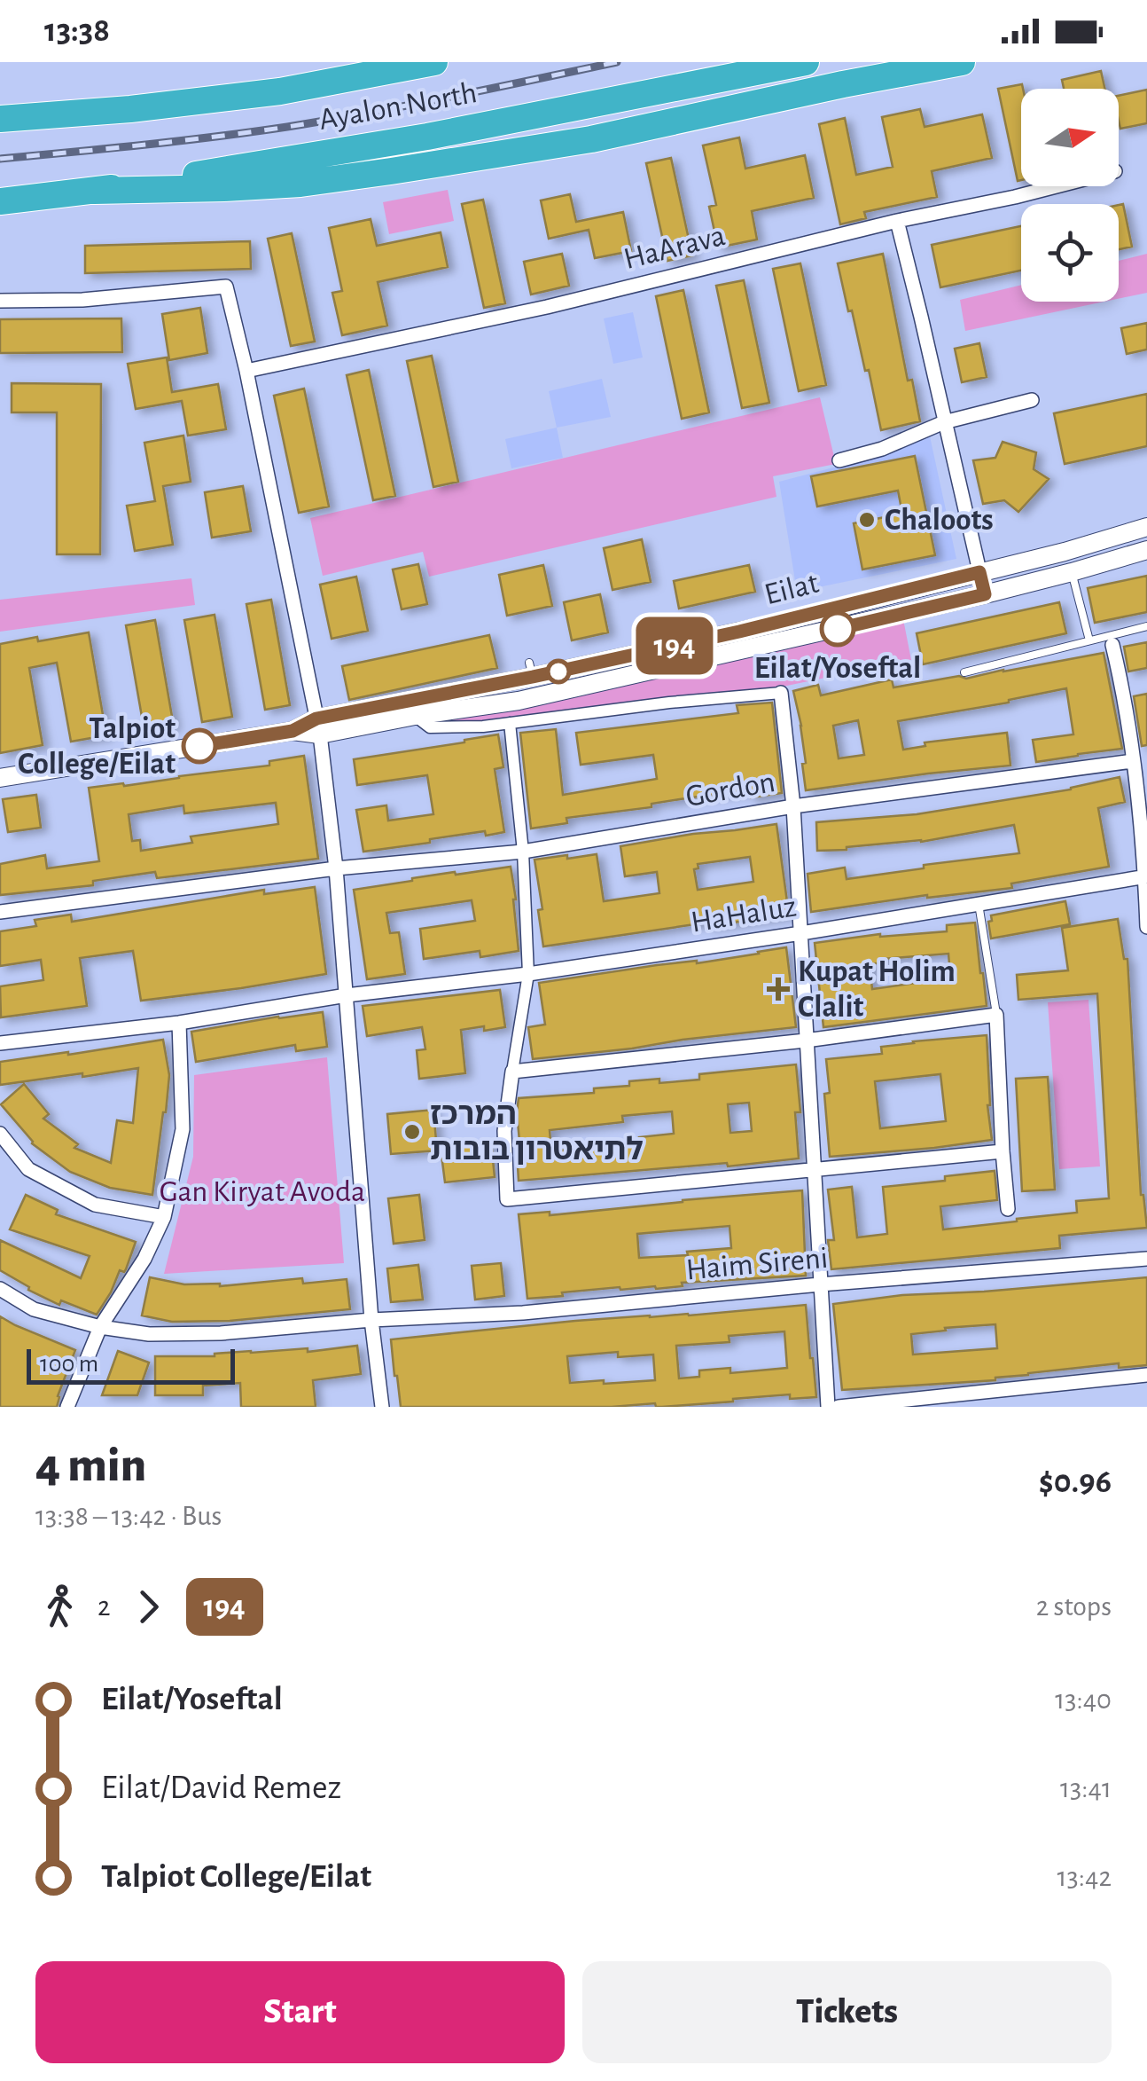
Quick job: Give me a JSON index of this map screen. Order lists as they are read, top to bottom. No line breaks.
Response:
{"streets":{"highway":["Ayalon North"],"street":["HaArava","Eilat","Gordon","HaHaluz","Haim Sireni"]},"parks":["Gan Kiryat Avoda"],"places":{"other":["Chaloots","Eilat/Yoseftal","Talpiot College/Eilat","המרכז לתיאטרון בובות"],"health":["Kupat Holim Clalit"]},"lines":["bus line 194"],"scale_bar":"100 m","north":"right","page":{"status":"13:38","on_map":"194","scale":"100 m","heading":["4 min","13:38 – 13:42 · Bus","$0.96"],"legs":["2","194","2 stops"],"list":[{"name":"Eilat/Yoseftal","value":"13:40"},{"name":"Eilat/David Remez","value":"13:41"},{"name":"Talpiot College/Eilat","value":"13:42"}],"buttons":["Start","Tickets"]}}
